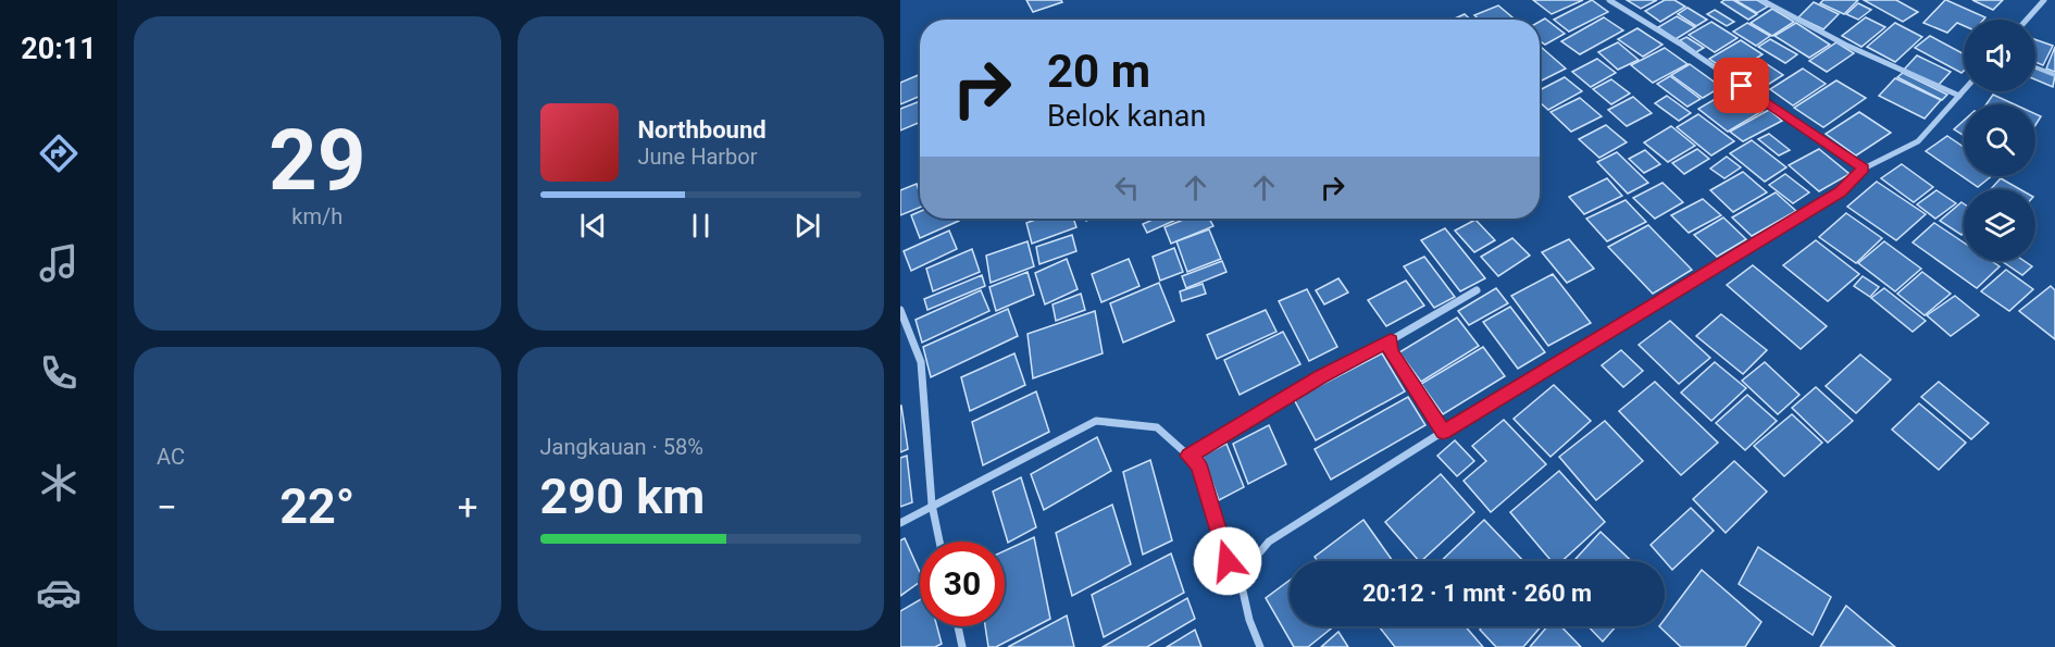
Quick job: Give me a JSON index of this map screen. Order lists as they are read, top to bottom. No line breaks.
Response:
{"page":{"tabs":"20:11","tile":[["29","km/h"],"AC",["Jangkauan · 58%","290 km"]],"turn":["20 m","Belok kanan"],"song":["Northbound","June Harbor"],"heat":["−","22°","+"],"limit":"30","trip":"20:12 · 1 mnt · 260 m"}}
